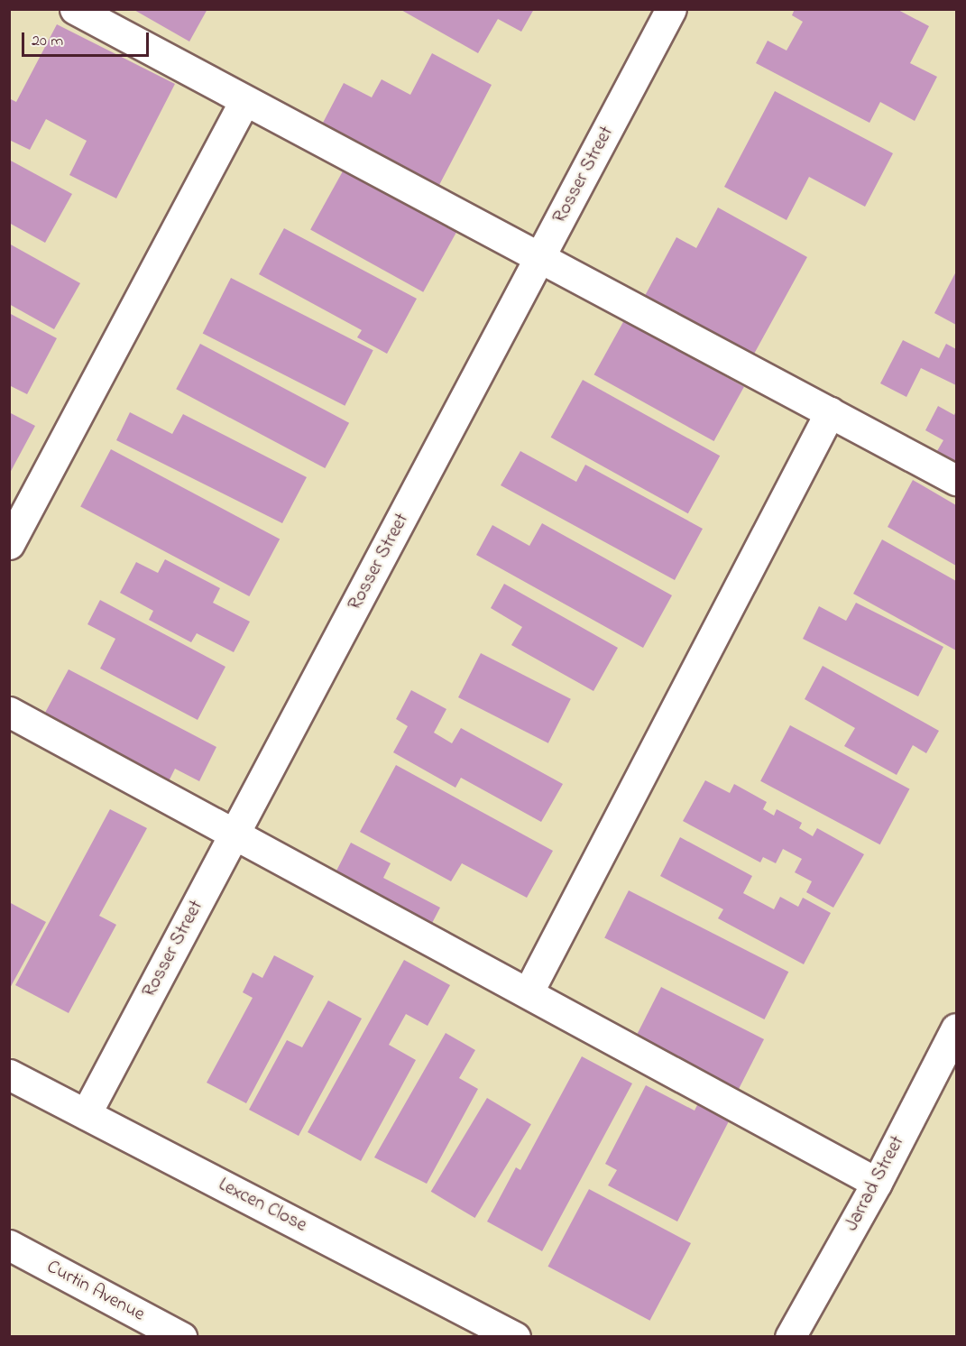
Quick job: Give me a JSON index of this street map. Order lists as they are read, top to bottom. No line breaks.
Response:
{"streets":{"street":["Rosser Street","Jarrad Street","Lexcen Close","Curtin Avenue"]},"crossings":[["Rosser Street","Lexcen Close"]],"scale_bar":"20 m"}
